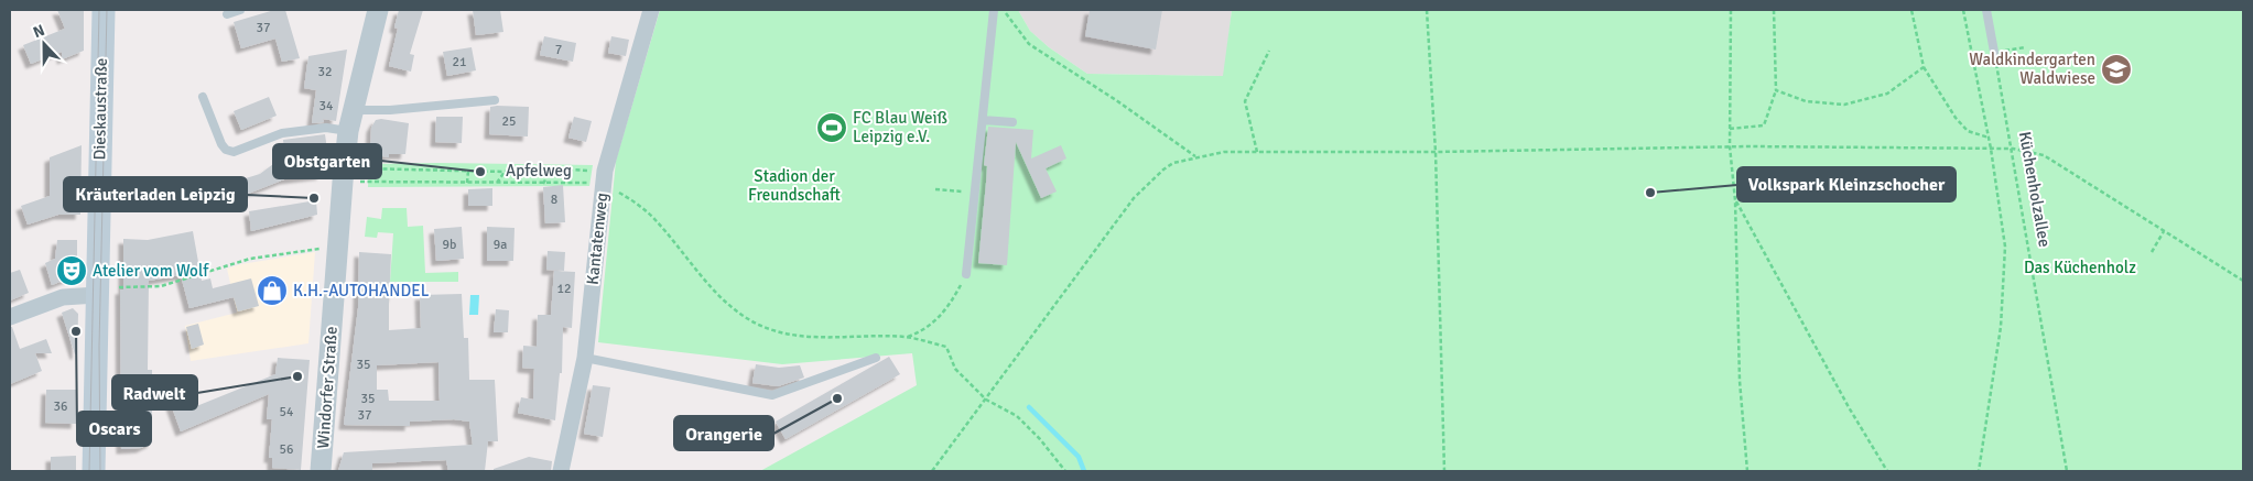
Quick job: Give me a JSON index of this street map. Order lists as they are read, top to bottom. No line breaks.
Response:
{"streets":{"main road":["Dieskaustraße"],"street":["Kantatenweg","Windorfer Straße"],"path":["Apfelweg","Küchenholzallee"]},"crossings":[["Apfelweg","Kantatenweg"],["Apfelweg","Windorfer Straße"]],"parks":["Stadion der Freundschaft","Das Küchenholz"],"places":{"school or university":["Waldkindergarten Waldwiese"],"sports":["FC Blau Weiß Leipzig e.V."],"other":["Obstgarten","Volkspark Kleinzschocher","Kräuterladen Leipzig","Oscars","Radwelt","Orangerie"],"theatre":["Atelier vom Wolf"],"shop":["K.H.-AUTOHANDEL"]},"house_numbers":["37","7","21","32","34","25","8","9b","9a","12","35","35","36","54","37","56"],"north":"top"}
